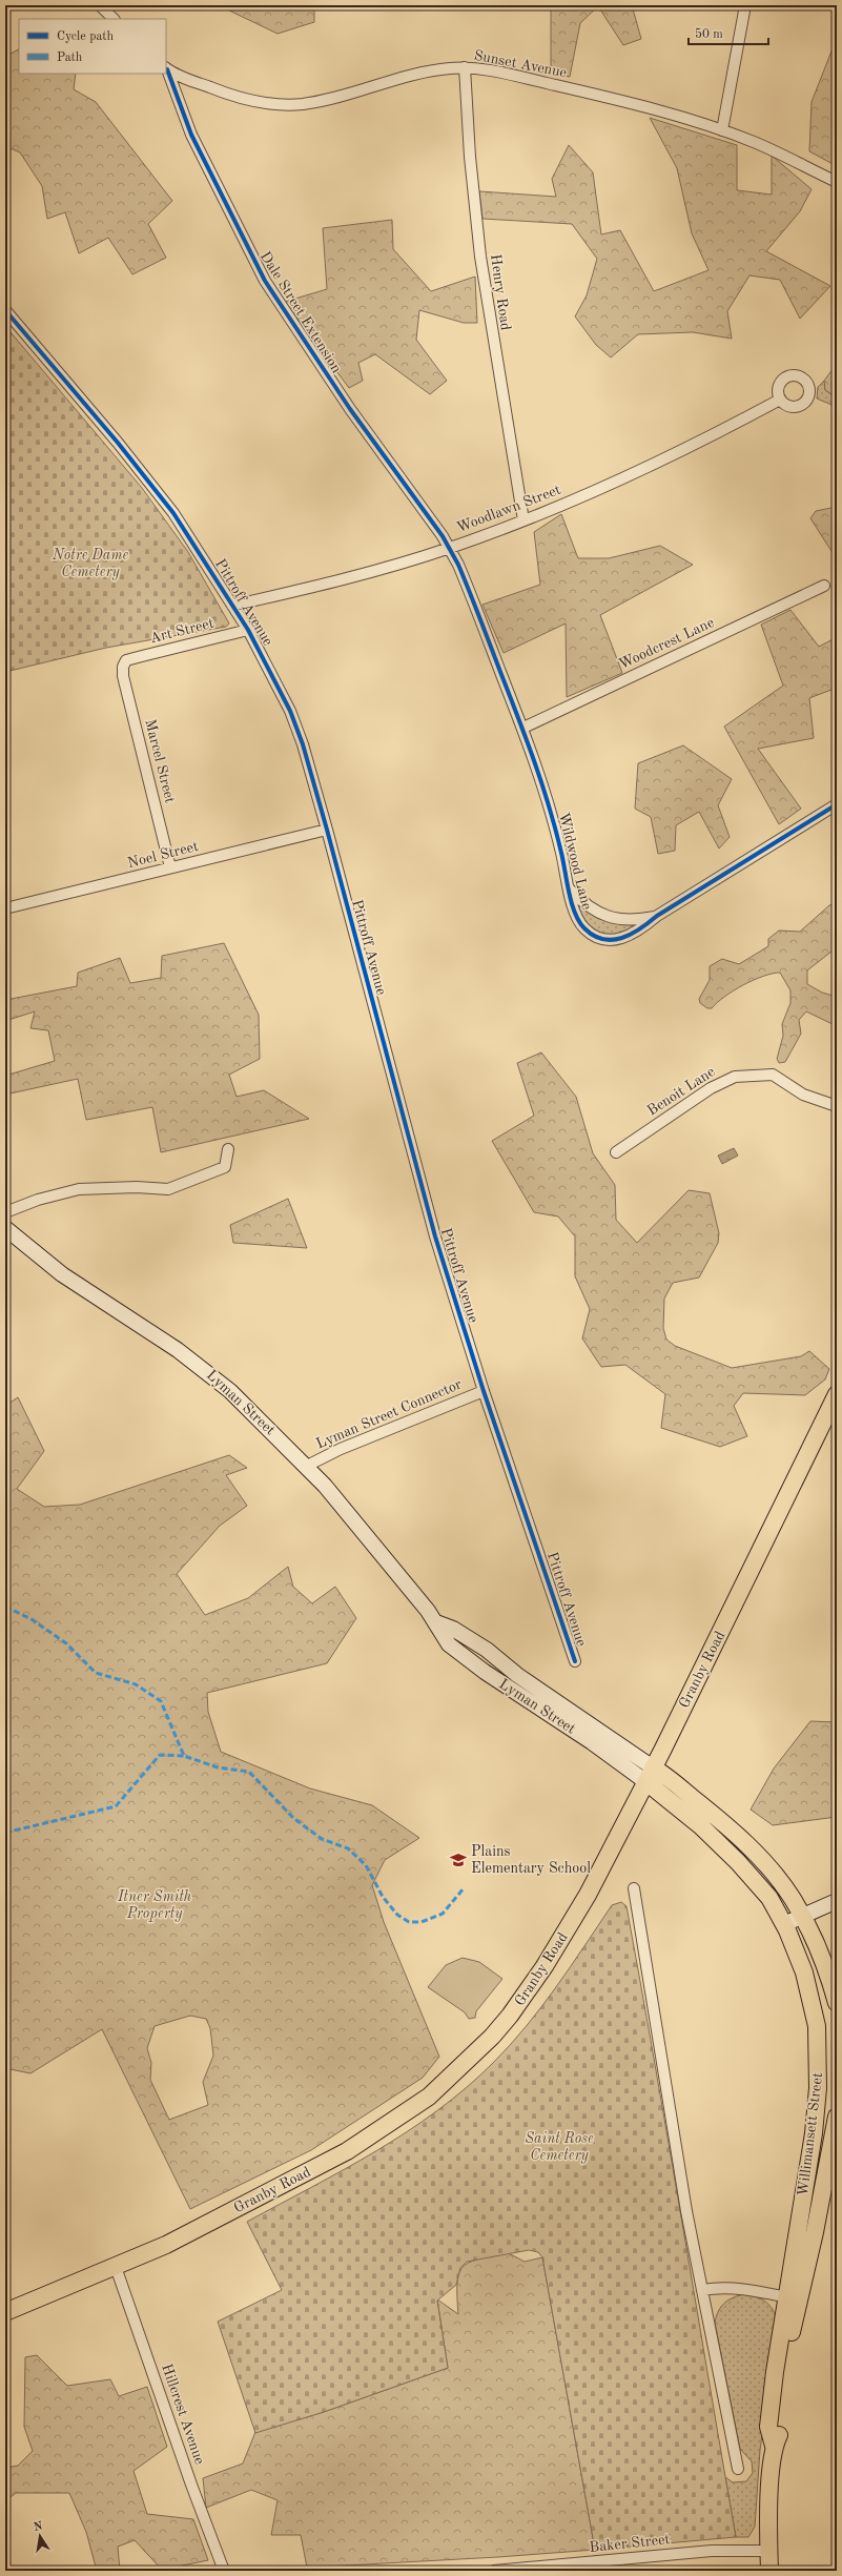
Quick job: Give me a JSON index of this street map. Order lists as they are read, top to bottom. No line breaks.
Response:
{"streets":{"main road":["Lyman Street","Granby Road","Willimansett Street"],"street":["Sunset Avenue","Henry Road","Dale Street Extension","Woodlawn Street","Pittroff Avenue","Art Street","Woodcrest Lane","Marcel Street","Noel Street","Wildwood Lane","Benoit Lane","Lyman Street Connector","Hillcrest Avenue","Baker Street"]},"crossings":[["Sunset Avenue","Henry Road"],["Sunset Avenue","Dale Street Extension"],["Henry Road","Woodlawn Street"],["Dale Street Extension","Woodlawn Street"],["Dale Street Extension","Wildwood Lane"],["Woodlawn Street","Pittroff Avenue"],["Woodlawn Street","Wildwood Lane"],["Pittroff Avenue","Art Street"],["Pittroff Avenue","Noel Street"],["Pittroff Avenue","Lyman Street Connector"],["Art Street","Marcel Street"],["Woodcrest Lane","Wildwood Lane"],["Marcel Street","Noel Street"],["Lyman Street","Lyman Street Connector"],["Lyman Street","Granby Road"],["Lyman Street","Willimansett Street"],["Granby Road","Willimansett Street"],["Granby Road","Hillcrest Avenue"],["Willimansett Street","Baker Street"]],"parks":["Notre Dame Cemetery","Itner Smith Property","Saint Rose Cemetery"],"places":{"school or university":["Plains Elementary School"]},"legend":["Cycle path","Path"],"scale_bar":"50 m","north":"top"}
